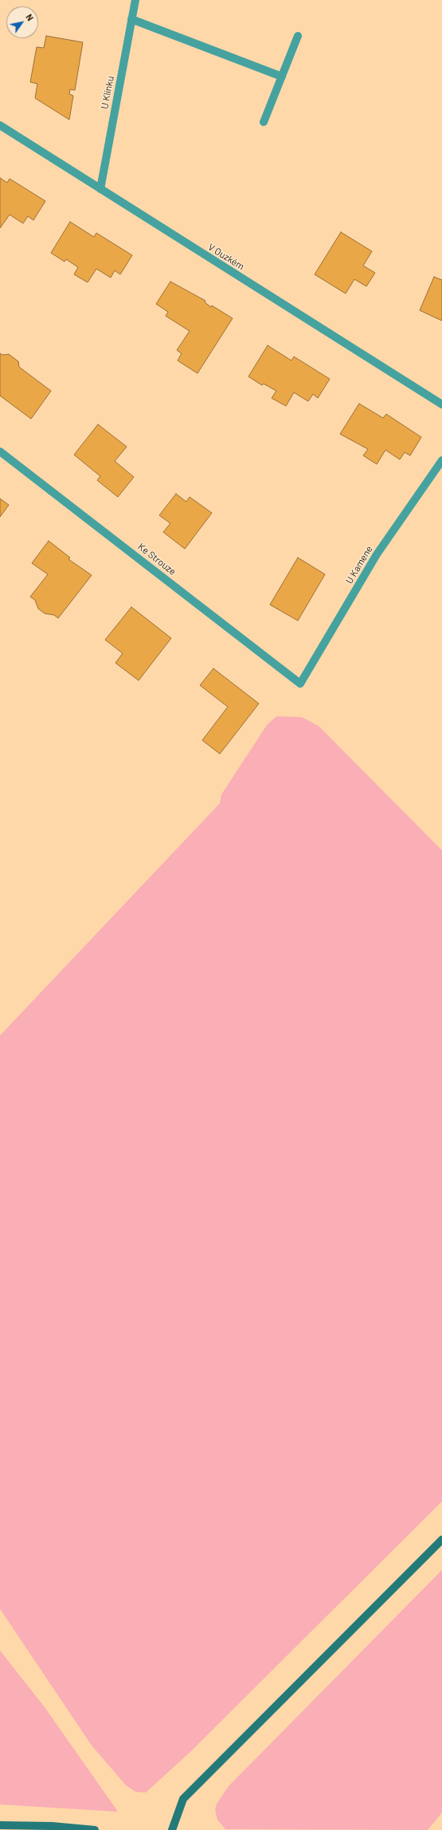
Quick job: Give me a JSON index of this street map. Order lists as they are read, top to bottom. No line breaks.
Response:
{"streets":{"street":["U Klínku","V Ouzkém","Ke Strouze","U Kamene"]},"crossings":[["U Klínku","V Ouzkém"],["Ke Strouze","U Kamene"]],"north":"top right"}
